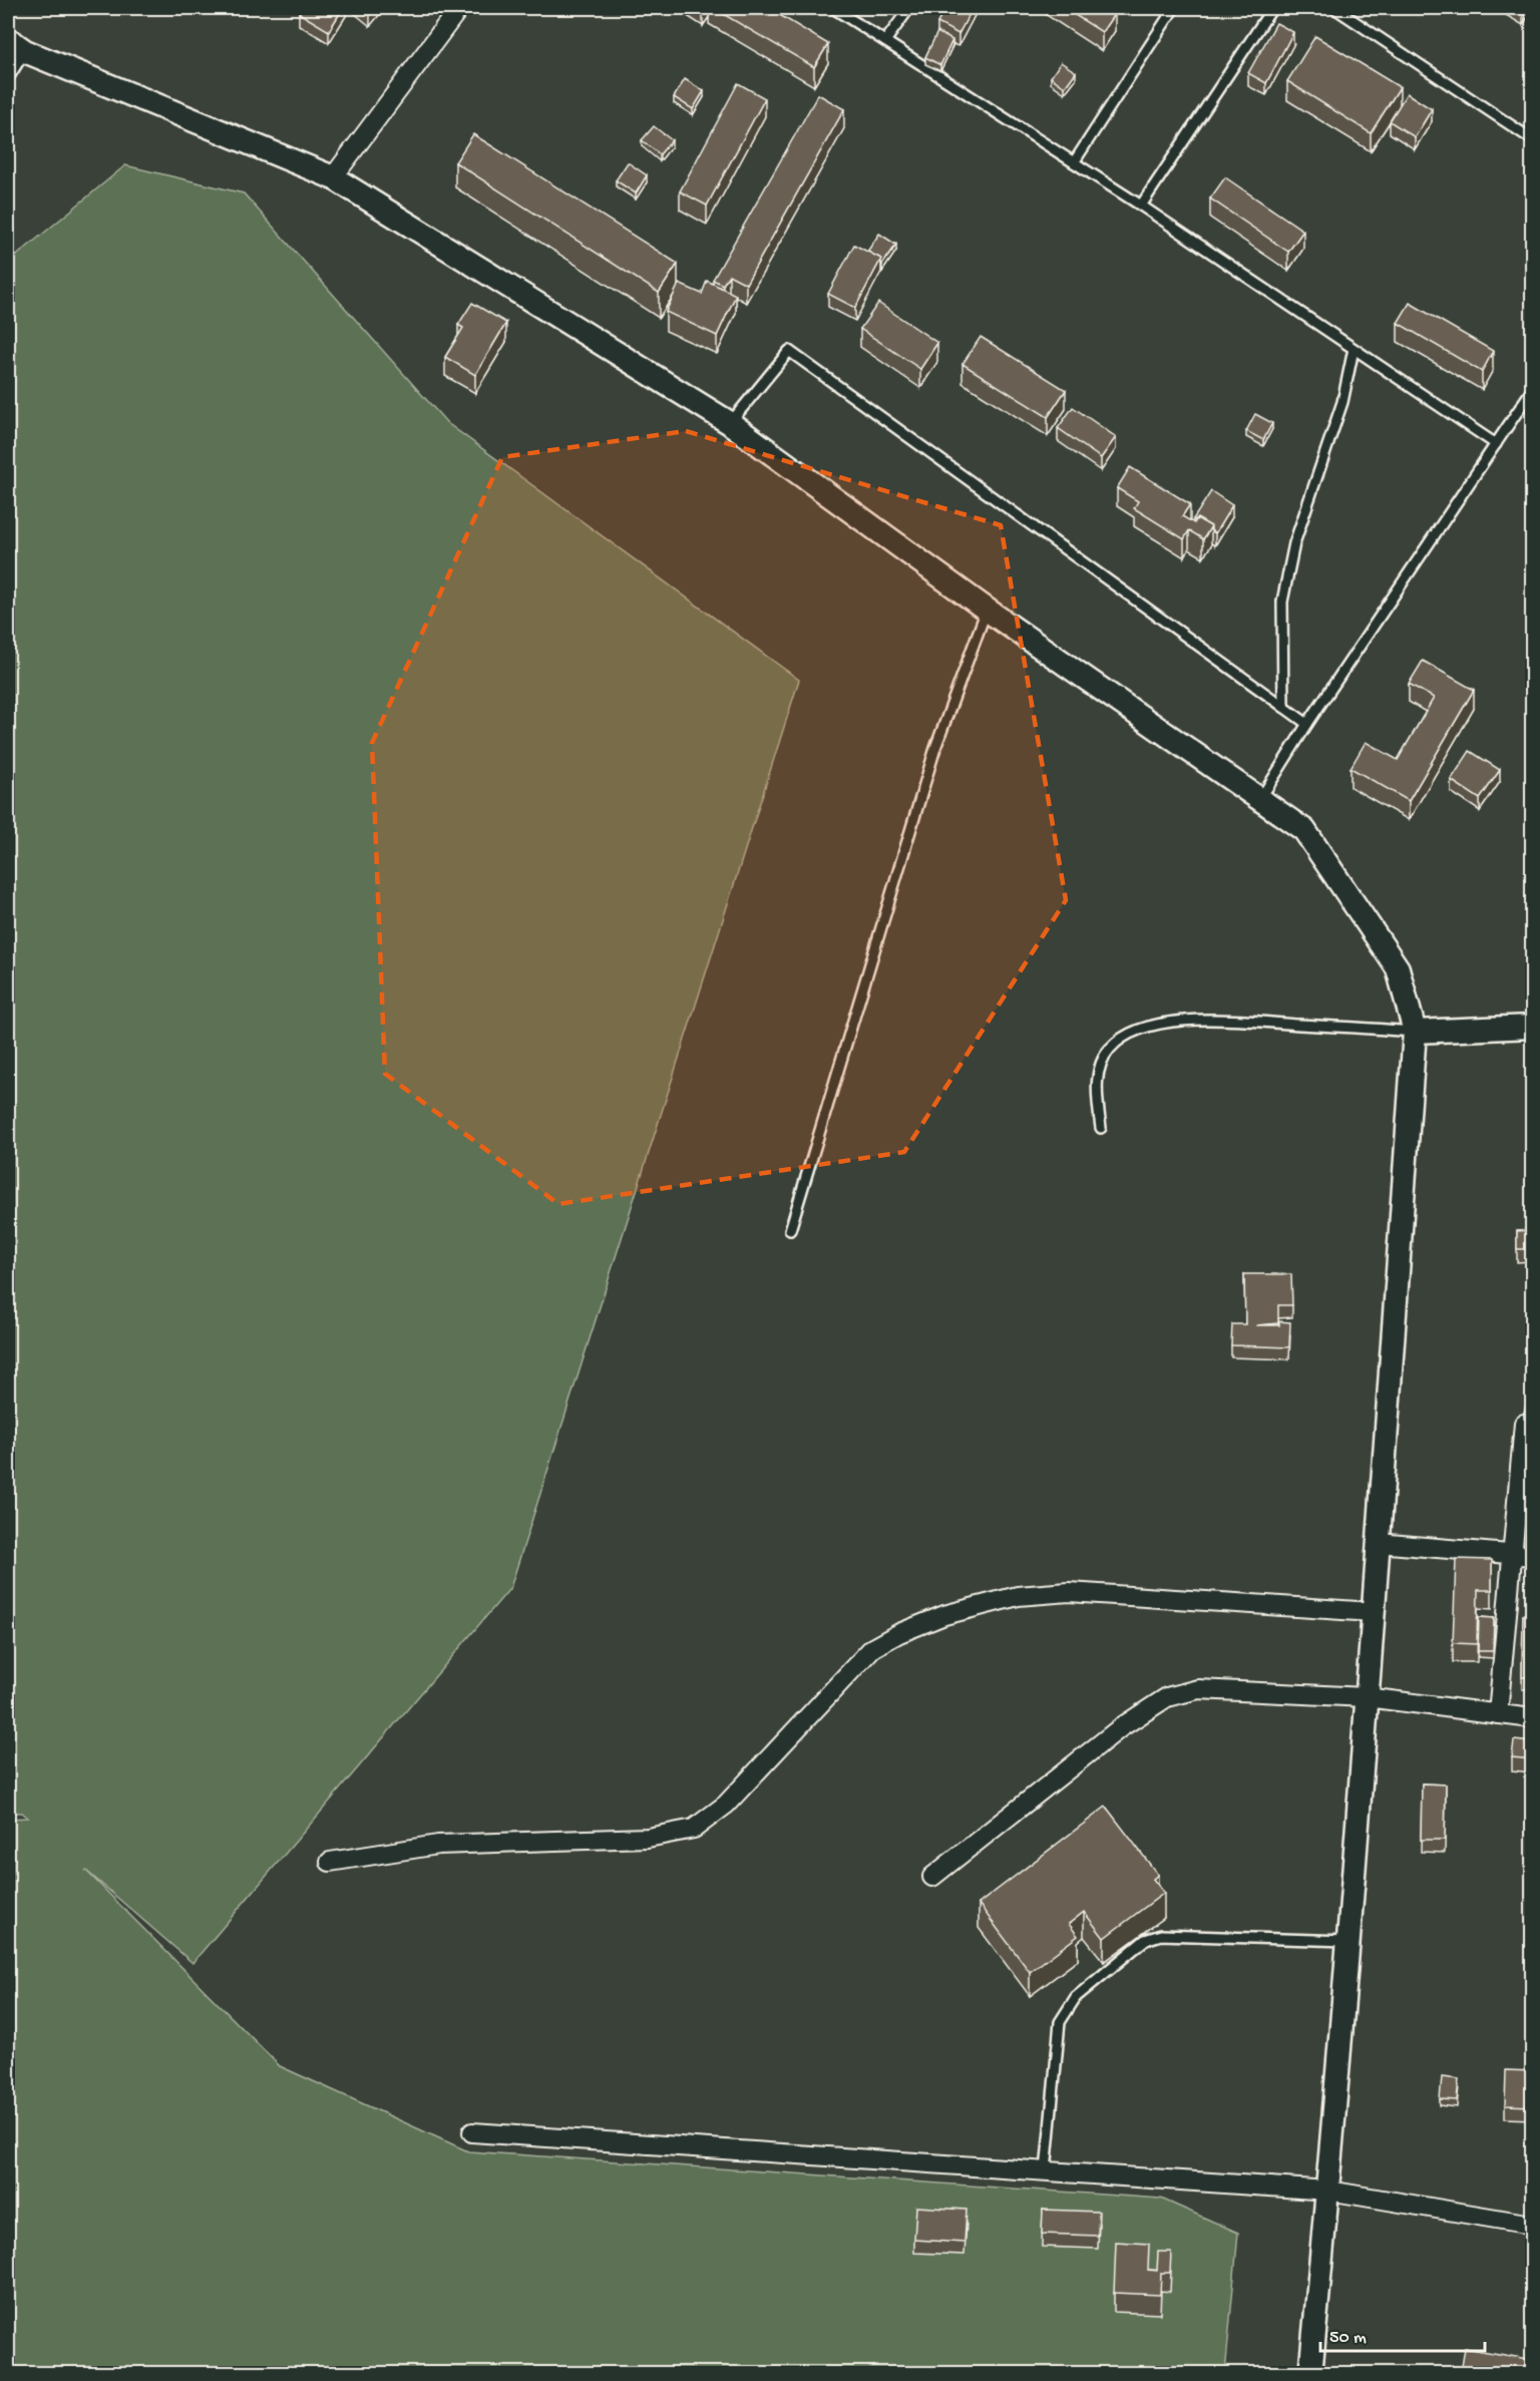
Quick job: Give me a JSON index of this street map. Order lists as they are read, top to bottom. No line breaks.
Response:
{"scale_bar":"50 m"}
